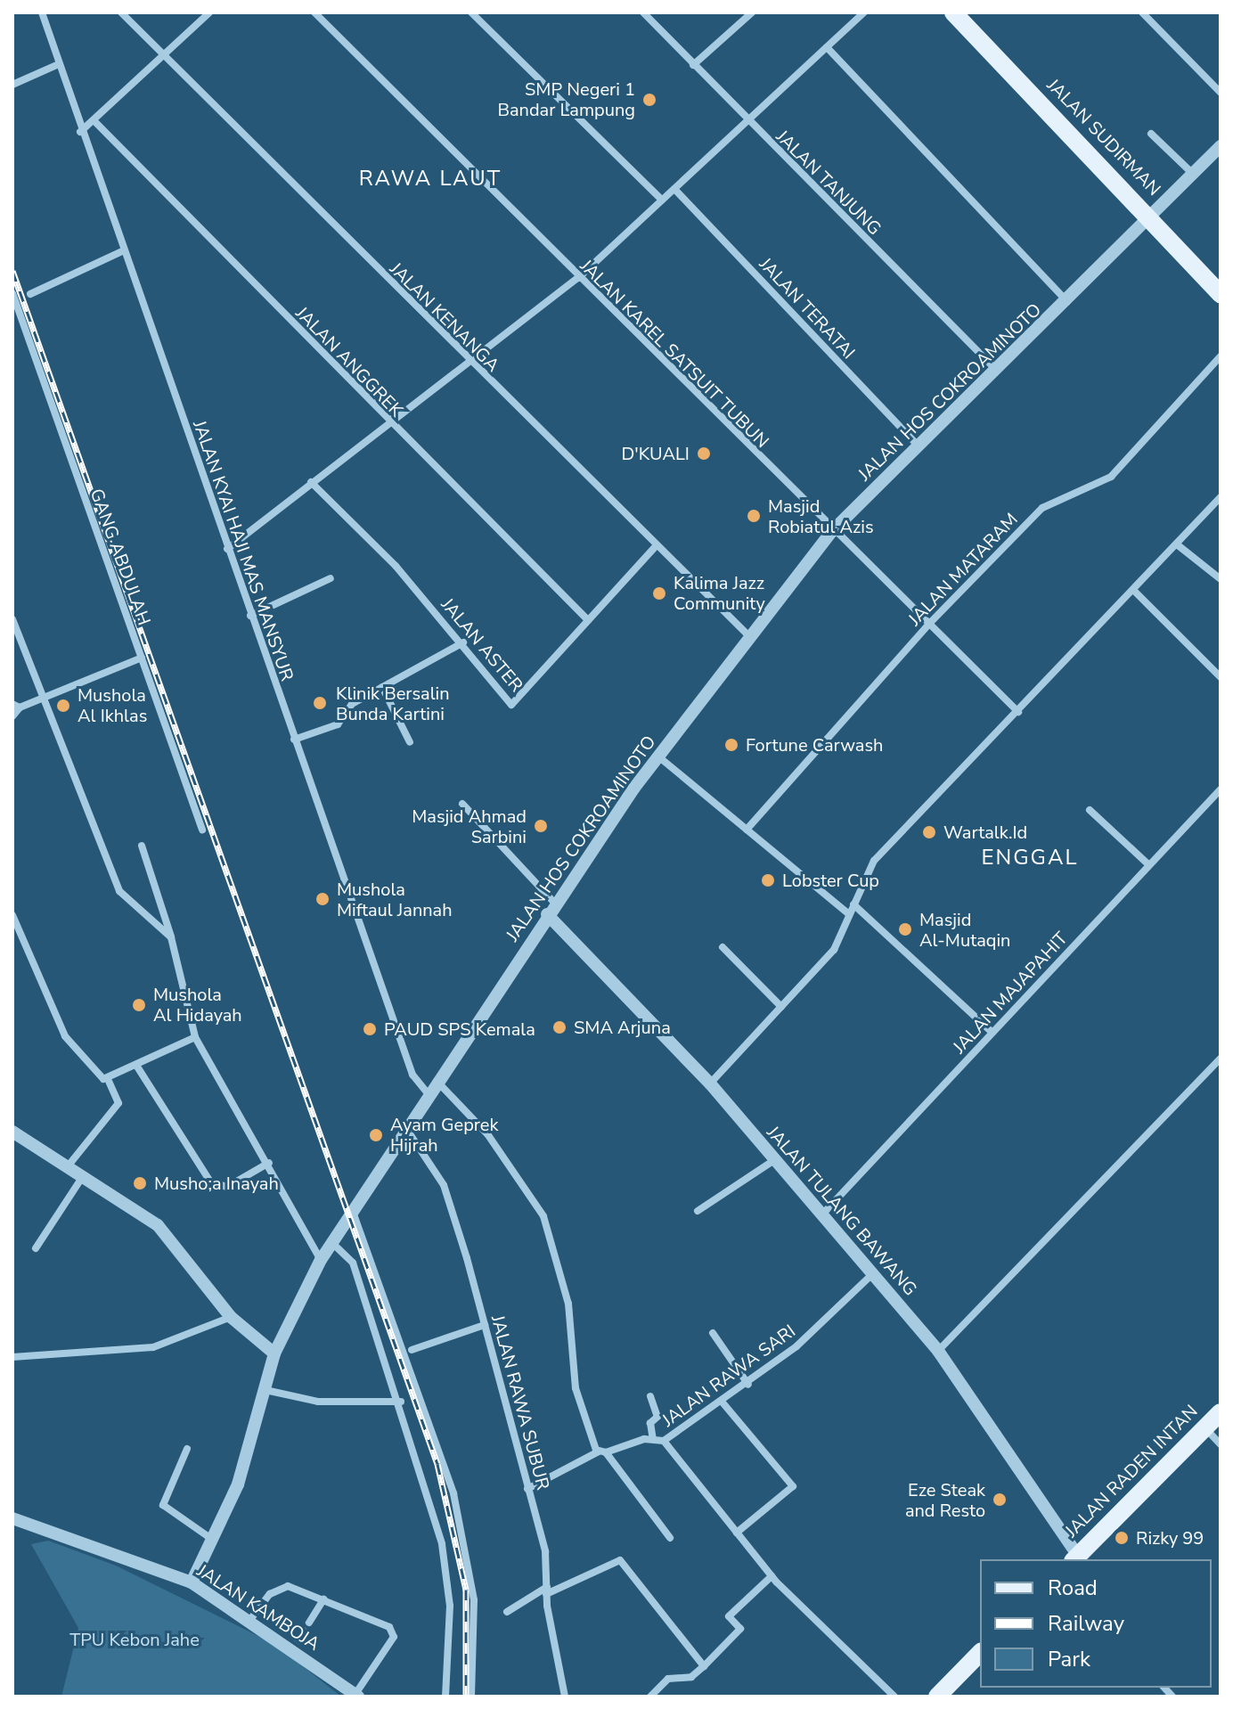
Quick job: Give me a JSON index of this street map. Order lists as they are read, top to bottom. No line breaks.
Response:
{"streets":{"main road":["JALAN SUDIRMAN","JALAN RADEN INTAN"],"street":["JALAN TANJUNG","JALAN TERATAI","JALAN KENANGA","JALAN KAREL SATSUIT TUBUN","JALAN ANGGREK","JALAN HOS COKROAMINOTO","JALAN KYAI HAJI MAS MANSYUR","GANG ABDULAH","JALAN MATARAM","JALAN ASTER","JALAN MAJAPAHIT","JALAN TULANG BAWANG","JALAN RAWA SARI","JALAN RAWA SUBUR","JALAN KAMBOJA"]},"crossings":[["JALAN SUDIRMAN","JALAN HOS COKROAMINOTO"],["JALAN TANJUNG","JALAN HOS COKROAMINOTO"],["JALAN TERATAI","JALAN HOS COKROAMINOTO"],["JALAN KENANGA","JALAN HOS COKROAMINOTO"],["JALAN KENANGA","JALAN ASTER"],["JALAN KAREL SATSUIT TUBUN","JALAN HOS COKROAMINOTO"],["JALAN KAREL SATSUIT TUBUN","JALAN MATARAM"],["JALAN ANGGREK","JALAN ASTER"],["JALAN HOS COKROAMINOTO","JALAN KYAI HAJI MAS MANSYUR"],["JALAN HOS COKROAMINOTO","JALAN TULANG BAWANG"],["JALAN HOS COKROAMINOTO","JALAN RAWA SUBUR"],["JALAN HOS COKROAMINOTO","JALAN KAMBOJA"],["JALAN MAJAPAHIT","JALAN TULANG BAWANG"],["JALAN TULANG BAWANG","JALAN RAWA SARI"],["JALAN TULANG BAWANG","JALAN RADEN INTAN"]],"districts":["RAWA LAUT","ENGGAL"],"parks":["TPU Kebon Jahe"],"places":["SMP Negeri 1 Bandar Lampung","D'KUALI","Masjid Robiatul Azis","Kalima Jazz Community","Klinik Bersalin Bunda Kartini","Mushola Al Ikhlas","Fortune Carwash","Masjid Ahmad Sarbini","Wartalk.Id","Lobster Cup","Mushola Miftaul Jannah","Masjid Al-Mutaqin","Mushola Al Hidayah","SMA Arjuna","PAUD SPS Kemala","Ayam Geprek Hijrah","Musho;a Inayah","Eze Steak and Resto","Rizky 99"],"legend":["Road","Railway","Park"]}
